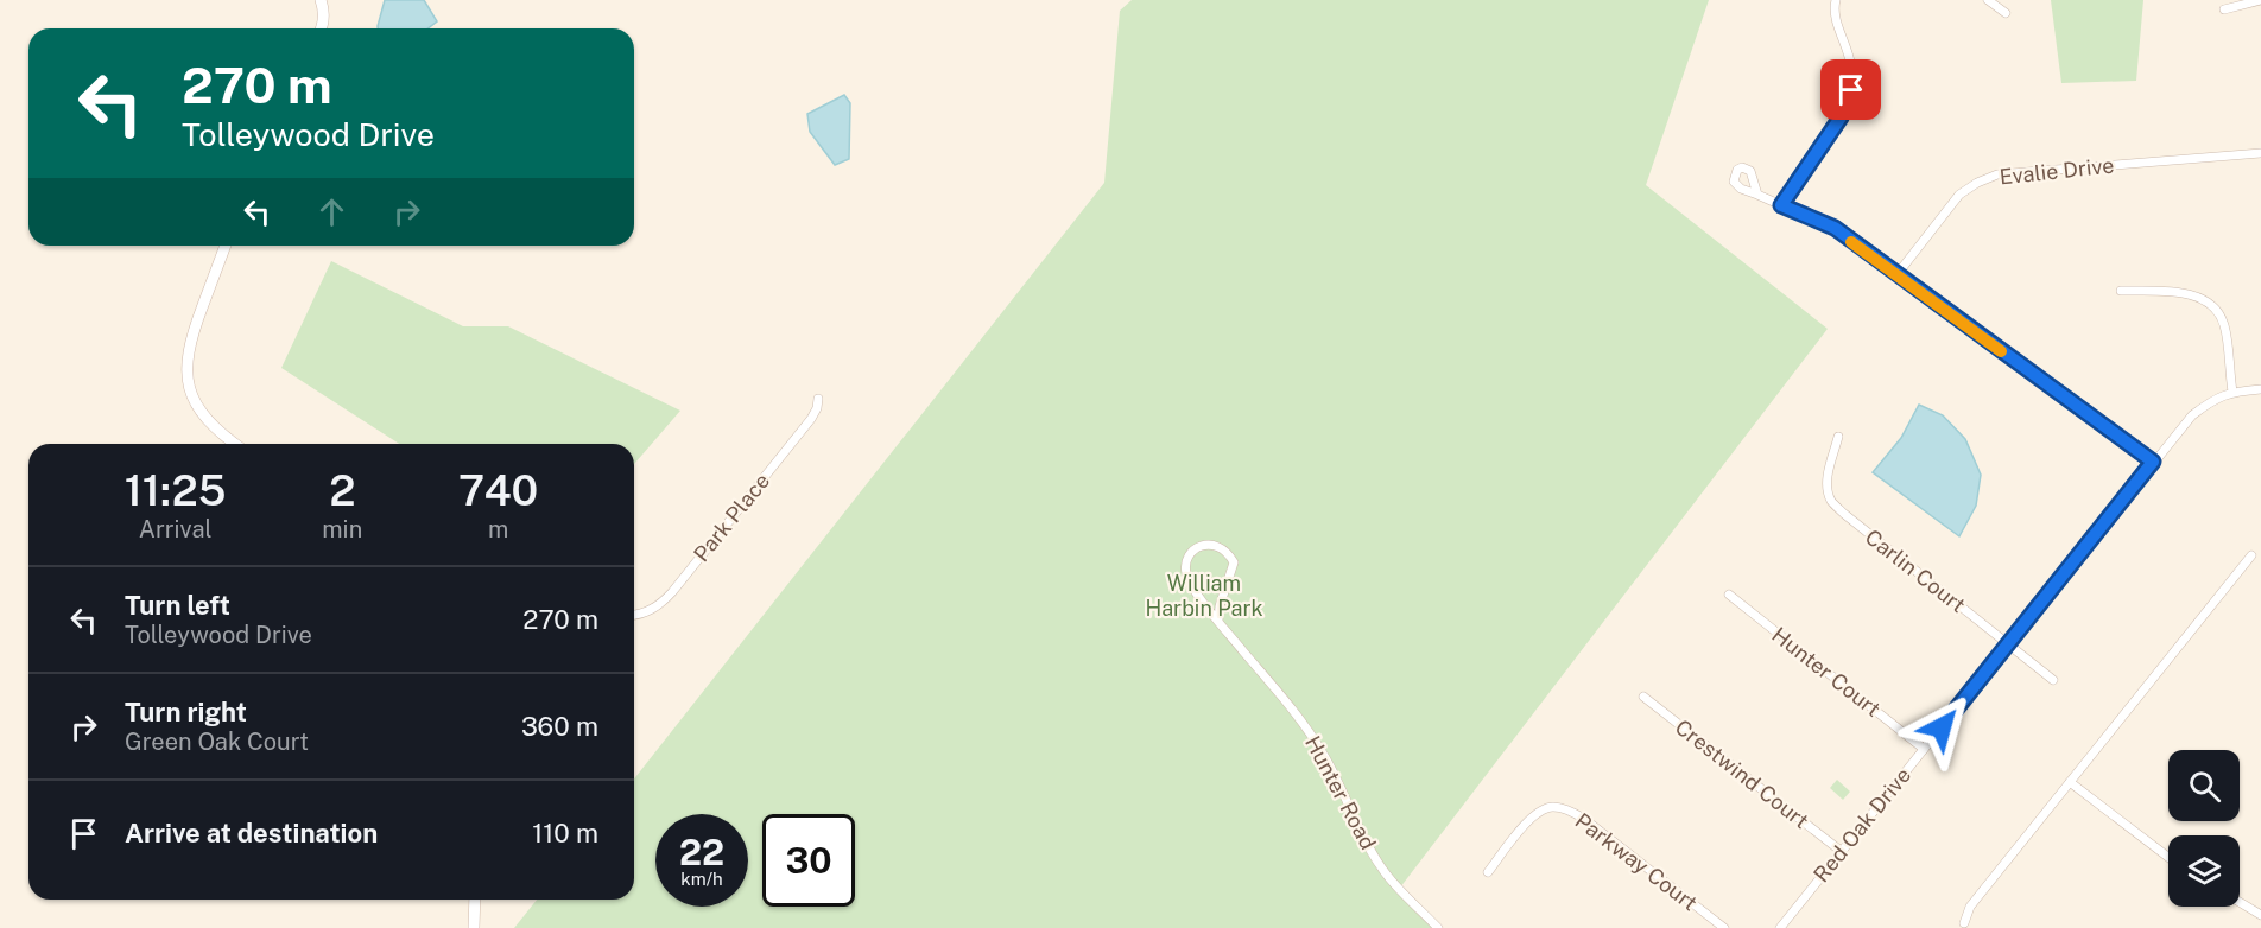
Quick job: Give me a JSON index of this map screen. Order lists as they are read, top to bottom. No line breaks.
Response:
{"streets":{"street":["Evalie Drive","Park Place","Carlin Court","Hunter Court","Crestwind Court","Hunter Road","Red Oak Drive","Parkway Court"]},"crossings":[["Carlin Court","Red Oak Drive"],["Hunter Court","Red Oak Drive"],["Crestwind Court","Red Oak Drive"]],"parks":["William Harbin Park"],"page":{"turn":["270 m","Tolleywood Drive"],"eta":["11:25","Arrival","2","min","740","m"],"list":[{"name":"Turn left","note":"Tolleywood Drive","value":"270 m"},{"name":"Turn right","note":"Green Oak Court","value":"360 m"},{"name":"Arrive at destination","value":"110 m"}],"speed":"22 km/h","limit":"30"}}
